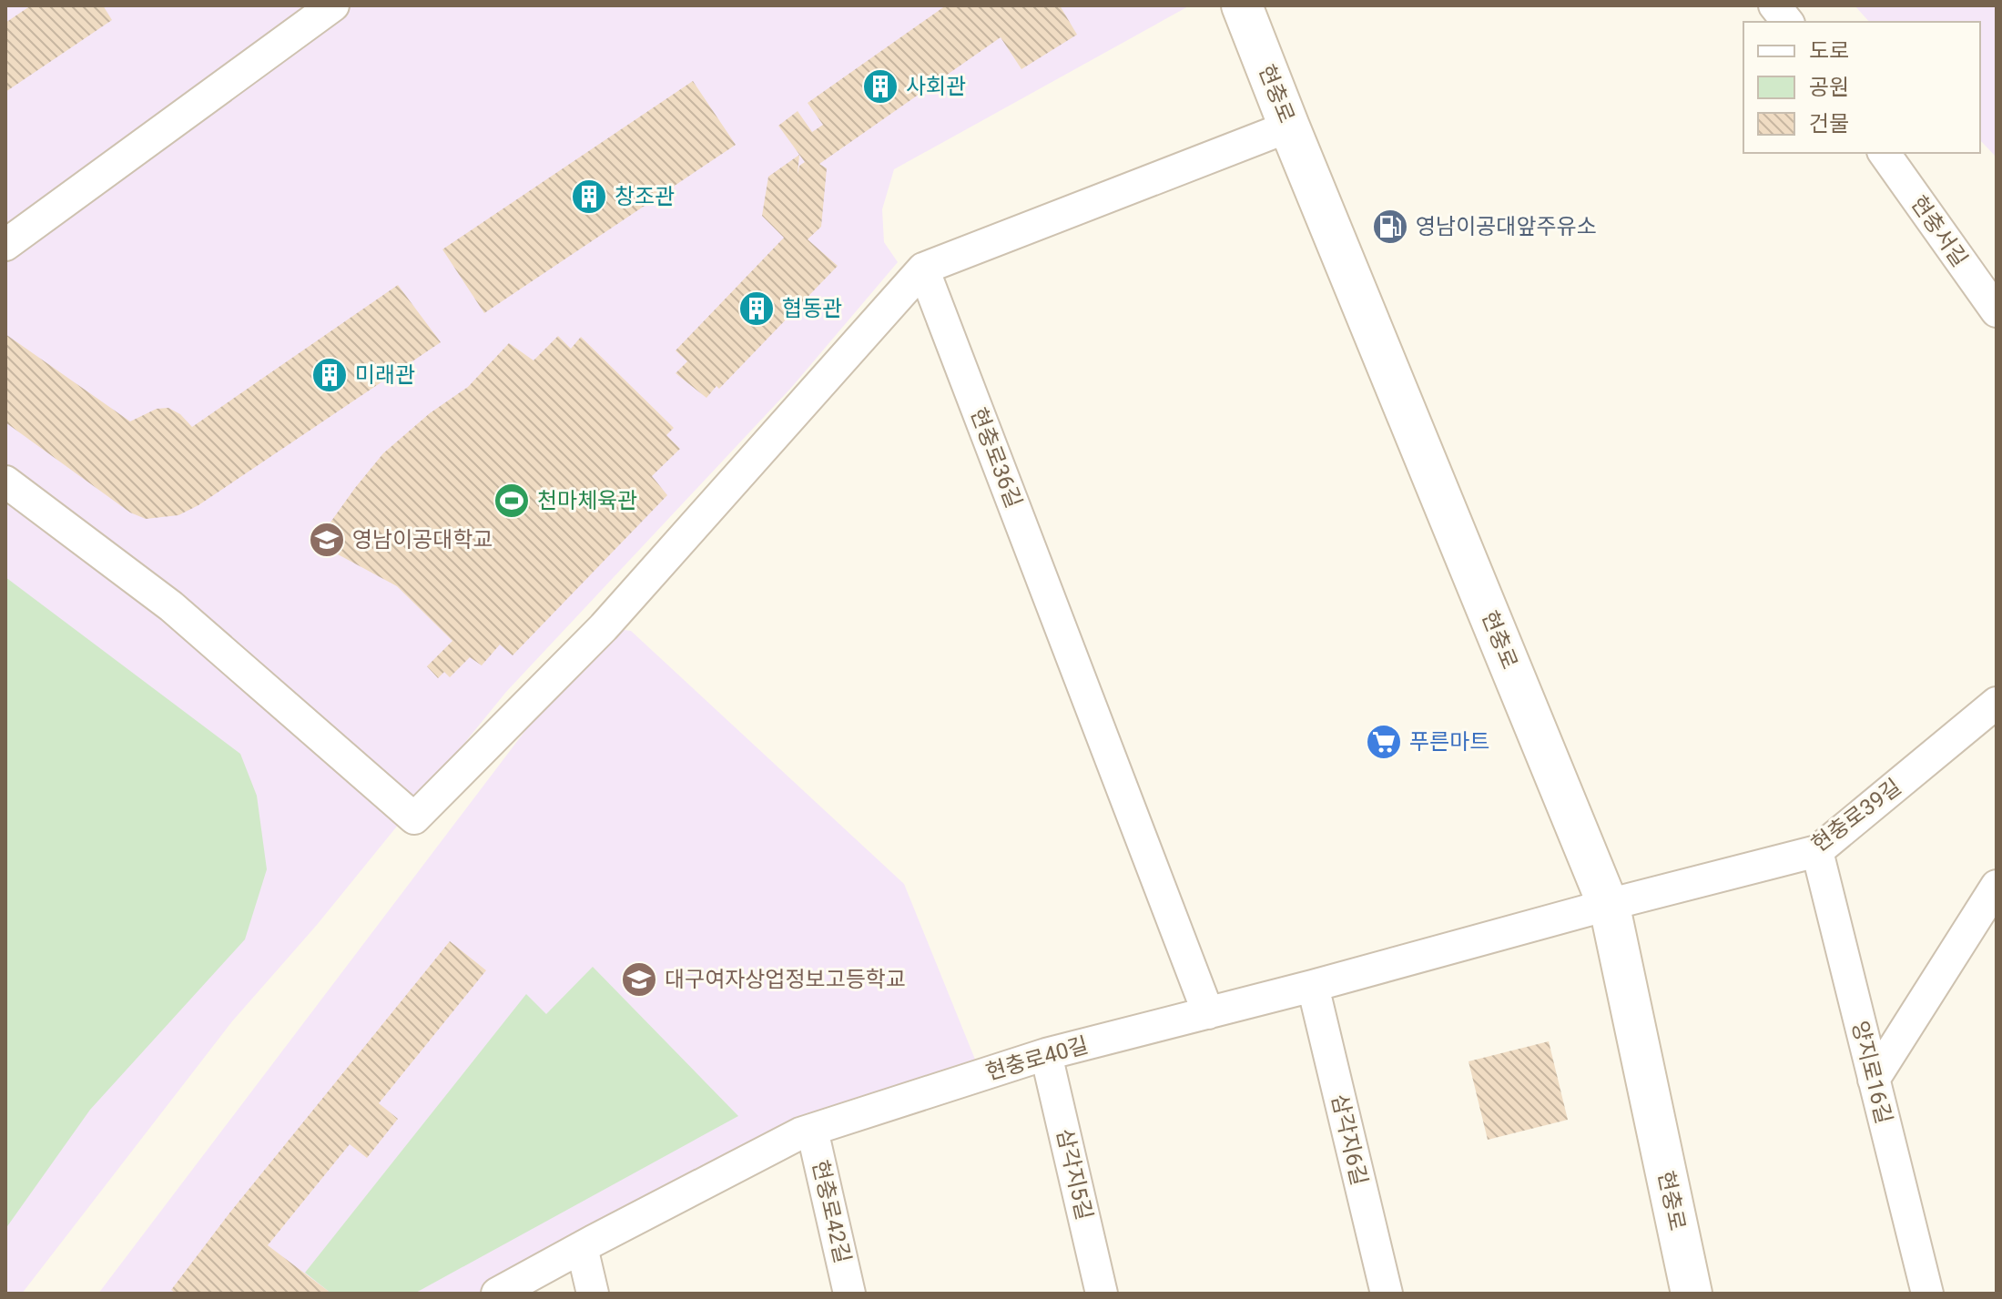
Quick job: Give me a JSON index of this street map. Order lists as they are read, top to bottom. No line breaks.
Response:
{"streets":{"main road":["현충로"],"street":["현충서길","현충로36길","현충로39길","현충로40길","양지로16길","삼각지6길","삼각지5길","현충로42길"]},"crossings":[["현충로","현충로39길"],["현충로","현충로40길"],["현충로36길","현충로40길"],["현충로39길","현충로40길"],["현충로39길","양지로16길"],["현충로40길","삼각지6길"],["현충로40길","삼각지5길"],["현충로40길","현충로42길"]],"places":{"building":["사회관","창조관","협동관","미래관"],"fuel station":["영남이공대앞주유소"],"sports":["천마체육관"],"school or university":["영남이공대학교","대구여자상업정보고등학교"],"supermarket":["푸른마트"]},"legend":["도로","공원","건물"]}
